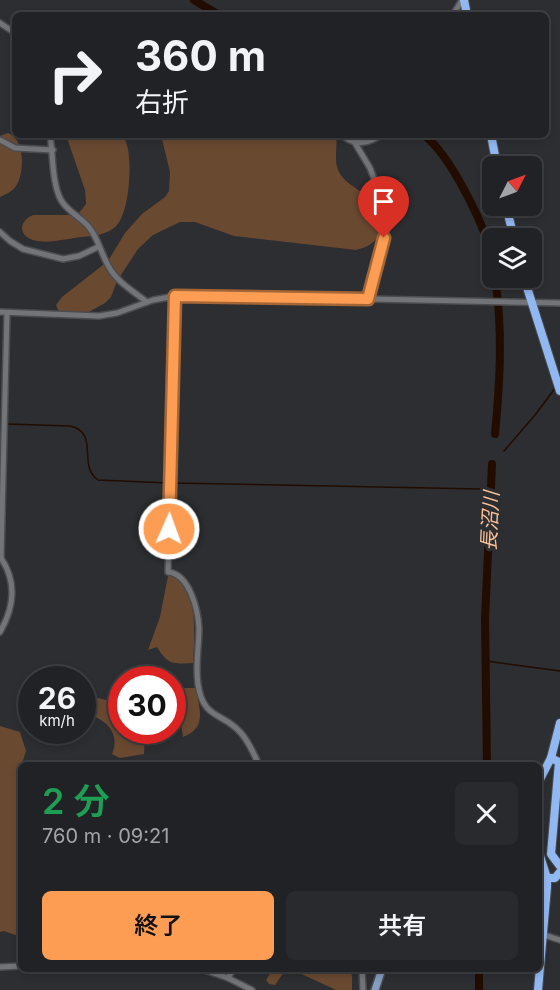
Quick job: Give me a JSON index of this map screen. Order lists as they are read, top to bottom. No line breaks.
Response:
{"water":["長沼川"],"north":"top right","page":{"turn":["360 m","右折"],"speed":"26 km/h","limit":"30","heading":["2 分","760 m · 09:21"],"buttons":["終了","共有"]}}
